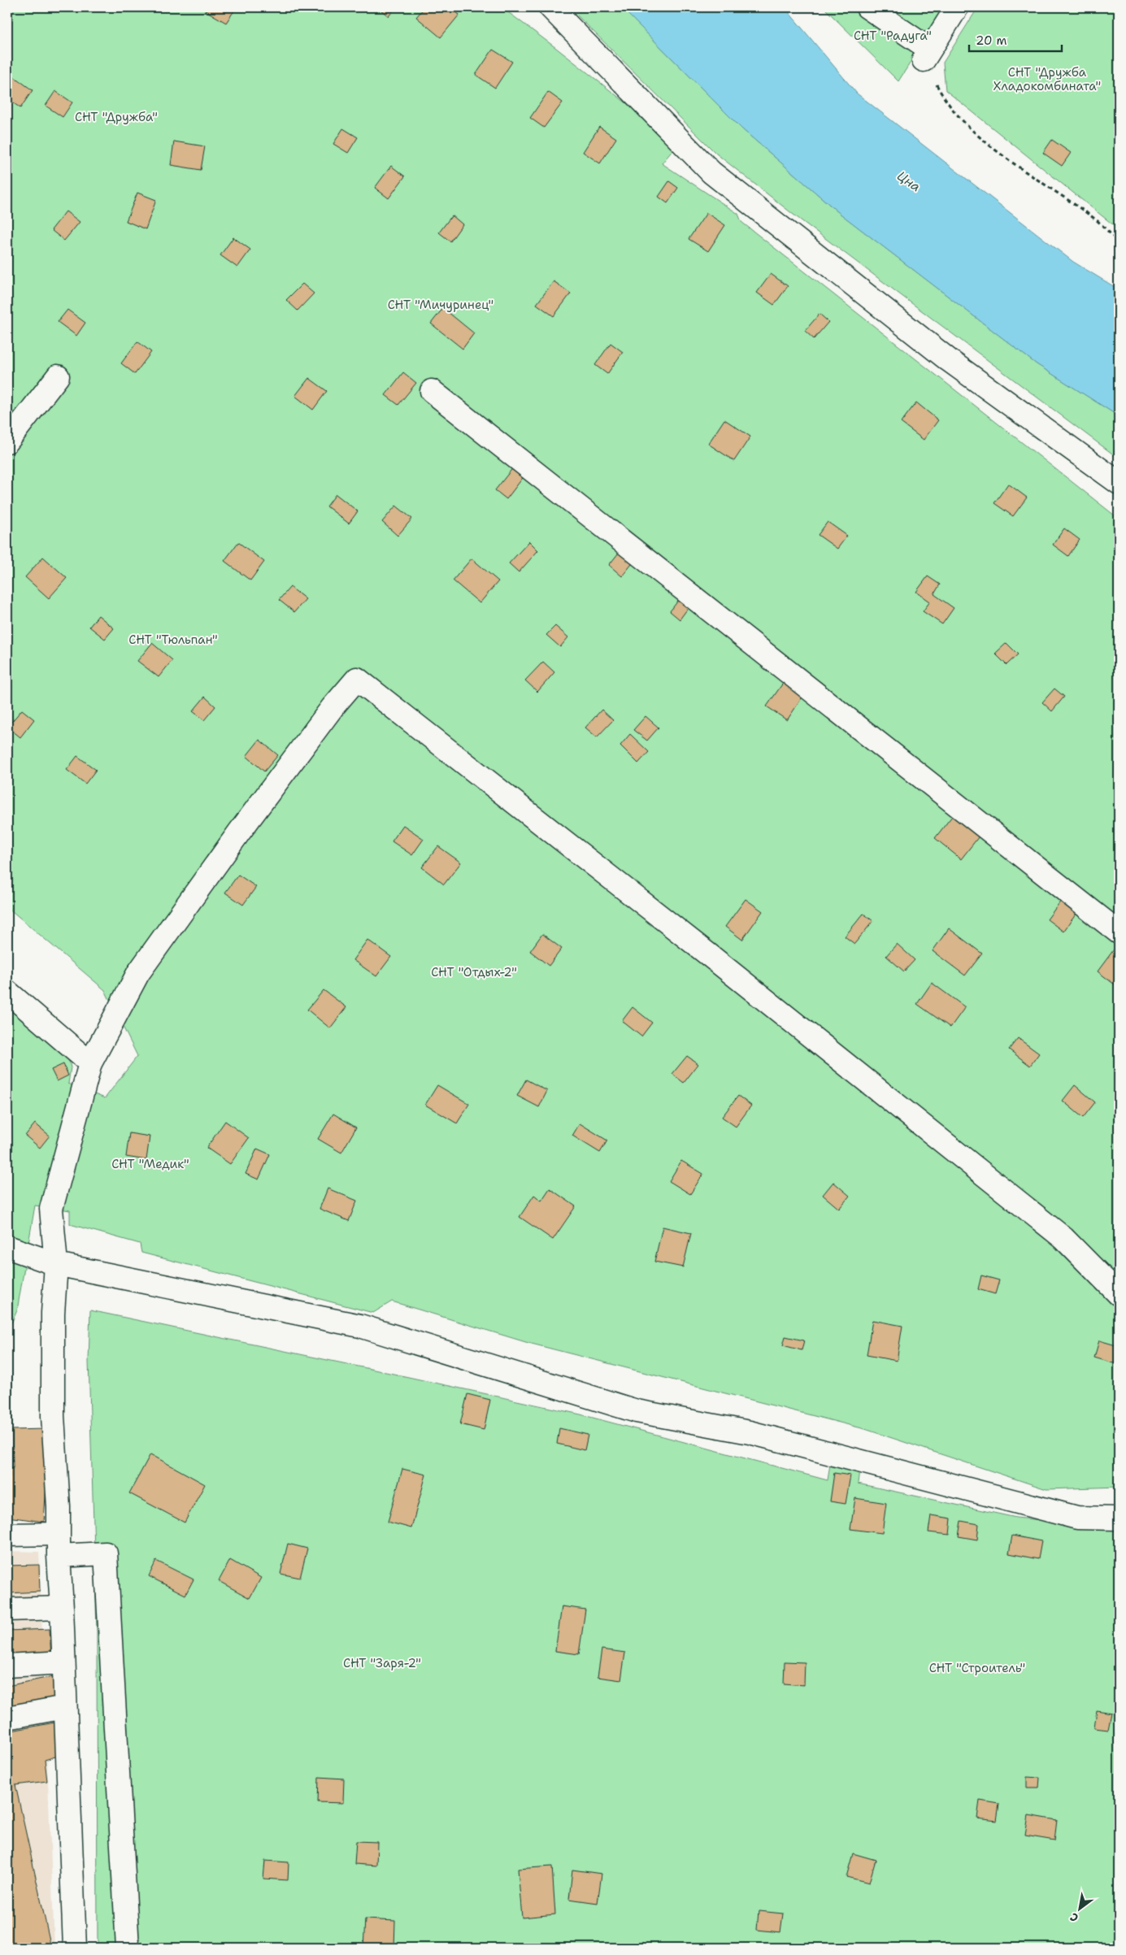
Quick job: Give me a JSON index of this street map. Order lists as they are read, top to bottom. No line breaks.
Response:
{"water":["Цна"],"parks":["СНТ \"Радуга\"","СНТ \"Дружба Хладокомбината\"","СНТ \"Дружба\"","СНТ \"Мичуринец\"","СНТ \"Тюльпан\"","СНТ \"Отдых-2\"","СНТ \"Медик\"","СНТ \"Заря-2\"","СНТ \"Строитель\""],"scale_bar":"20 m","north":"bottom left"}
